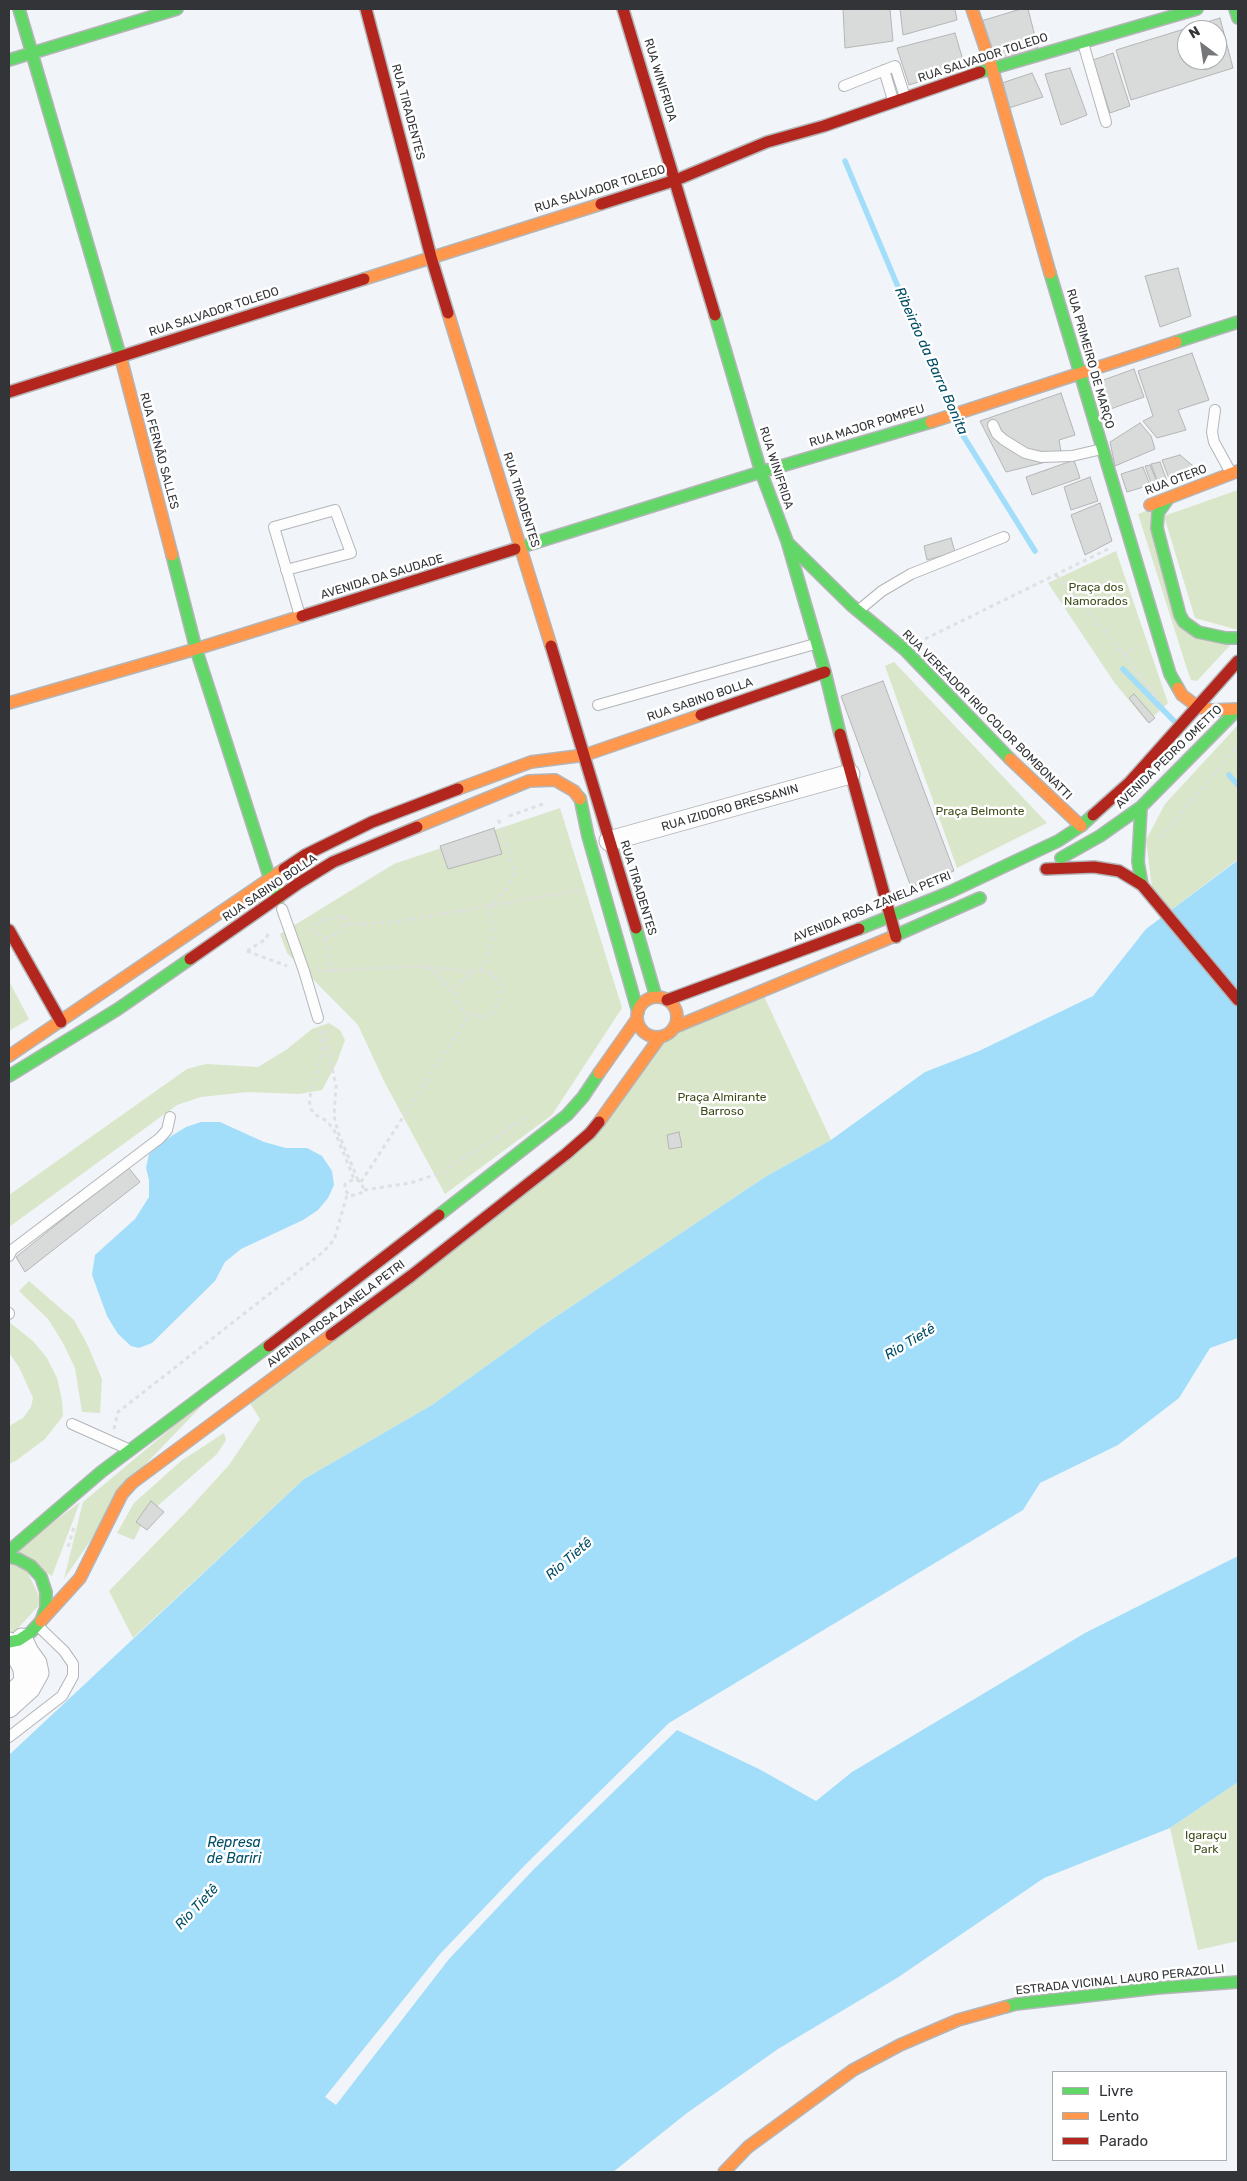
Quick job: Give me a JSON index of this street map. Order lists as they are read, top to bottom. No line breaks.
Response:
{"streets":{"main road":["RUA SALVADOR TOLEDO","RUA WINIFRIDA","RUA TIRADENTES","RUA PRIMEIRO DE MARÇO","RUA MAJOR POMPEU","RUA FERNÃO SALLES","RUA OTERO","AVENIDA DA SAUDADE","RUA SABINO BOLLA","RUA VEREADOR IRIO COLOR BOMBONATTI","AVENIDA PEDRO OMETTO","AVENIDA ROSA ZANELA PETRI","ESTRADA VICINAL LAURO PERAZOLLI"],"street":["RUA IZIDORO BRESSANIN"]},"crossings":[["RUA SALVADOR TOLEDO","RUA WINIFRIDA"],["RUA SALVADOR TOLEDO","RUA TIRADENTES"],["RUA SALVADOR TOLEDO","RUA PRIMEIRO DE MARÇO"],["RUA SALVADOR TOLEDO","RUA FERNÃO SALLES"],["RUA WINIFRIDA","RUA MAJOR POMPEU"],["RUA WINIFRIDA","AVENIDA DA SAUDADE"],["RUA WINIFRIDA","RUA SABINO BOLLA"],["RUA WINIFRIDA","RUA VEREADOR IRIO COLOR BOMBONATTI"],["RUA WINIFRIDA","RUA IZIDORO BRESSANIN"],["RUA WINIFRIDA","AVENIDA ROSA ZANELA PETRI"],["RUA TIRADENTES","AVENIDA DA SAUDADE"],["RUA TIRADENTES","RUA SABINO BOLLA"],["RUA TIRADENTES","RUA IZIDORO BRESSANIN"],["RUA TIRADENTES","AVENIDA ROSA ZANELA PETRI"],["RUA PRIMEIRO DE MARÇO","RUA MAJOR POMPEU"],["RUA PRIMEIRO DE MARÇO","RUA OTERO"],["RUA PRIMEIRO DE MARÇO","AVENIDA PEDRO OMETTO"],["RUA MAJOR POMPEU","AVENIDA DA SAUDADE"],["RUA FERNÃO SALLES","AVENIDA DA SAUDADE"],["RUA FERNÃO SALLES","RUA SABINO BOLLA"],["RUA VEREADOR IRIO COLOR BOMBONATTI","AVENIDA PEDRO OMETTO"],["RUA VEREADOR IRIO COLOR BOMBONATTI","AVENIDA ROSA ZANELA PETRI"],["AVENIDA PEDRO OMETTO","AVENIDA ROSA ZANELA PETRI"]],"water":["Ribeirão da Barra Bonita","Rio Tietê","Represa de Bariri"],"parks":["Praça dos Namorados","Praça Belmonte","Praça Almirante Barroso","Igaraçu Park"],"legend":["Livre","Lento","Parado"],"north":"top left"}
